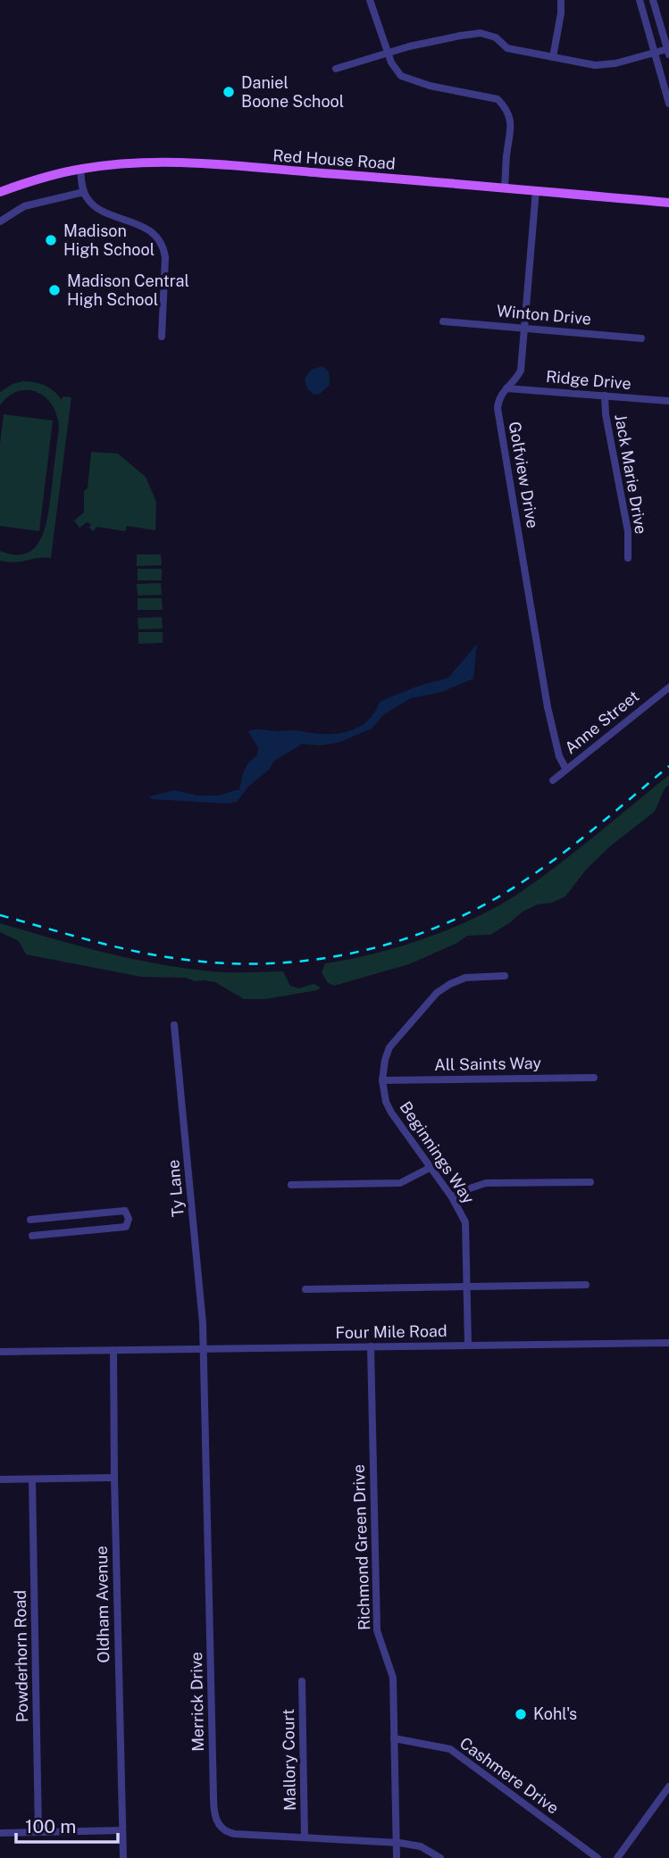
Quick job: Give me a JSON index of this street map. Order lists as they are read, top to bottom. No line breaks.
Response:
{"streets":{"main road":["Red House Road"],"street":["Winton Drive","Ridge Drive","Jack Marie Drive","Golfview Drive","Anne Street","All Saints Way","Beginnings Way","Ty Lane","Four Mile Road","Richmond Green Drive","Oldham Avenue","Powderhorn Road","Merrick Drive","Mallory Court","Cashmere Drive"]},"crossings":[["Red House Road","Golfview Drive"],["Winton Drive","Golfview Drive"],["Ridge Drive","Jack Marie Drive"],["Ridge Drive","Golfview Drive"],["Golfview Drive","Anne Street"],["All Saints Way","Beginnings Way"],["Beginnings Way","Four Mile Road"],["Ty Lane","Four Mile Road"],["Ty Lane","Merrick Drive"],["Four Mile Road","Richmond Green Drive"],["Four Mile Road","Oldham Avenue"],["Four Mile Road","Merrick Drive"],["Richmond Green Drive","Merrick Drive"],["Richmond Green Drive","Cashmere Drive"],["Merrick Drive","Mallory Court"]],"places":["Daniel Boone School","Madison High School","Madison Central High School","Kohl's"],"scale_bar":"100 m"}
